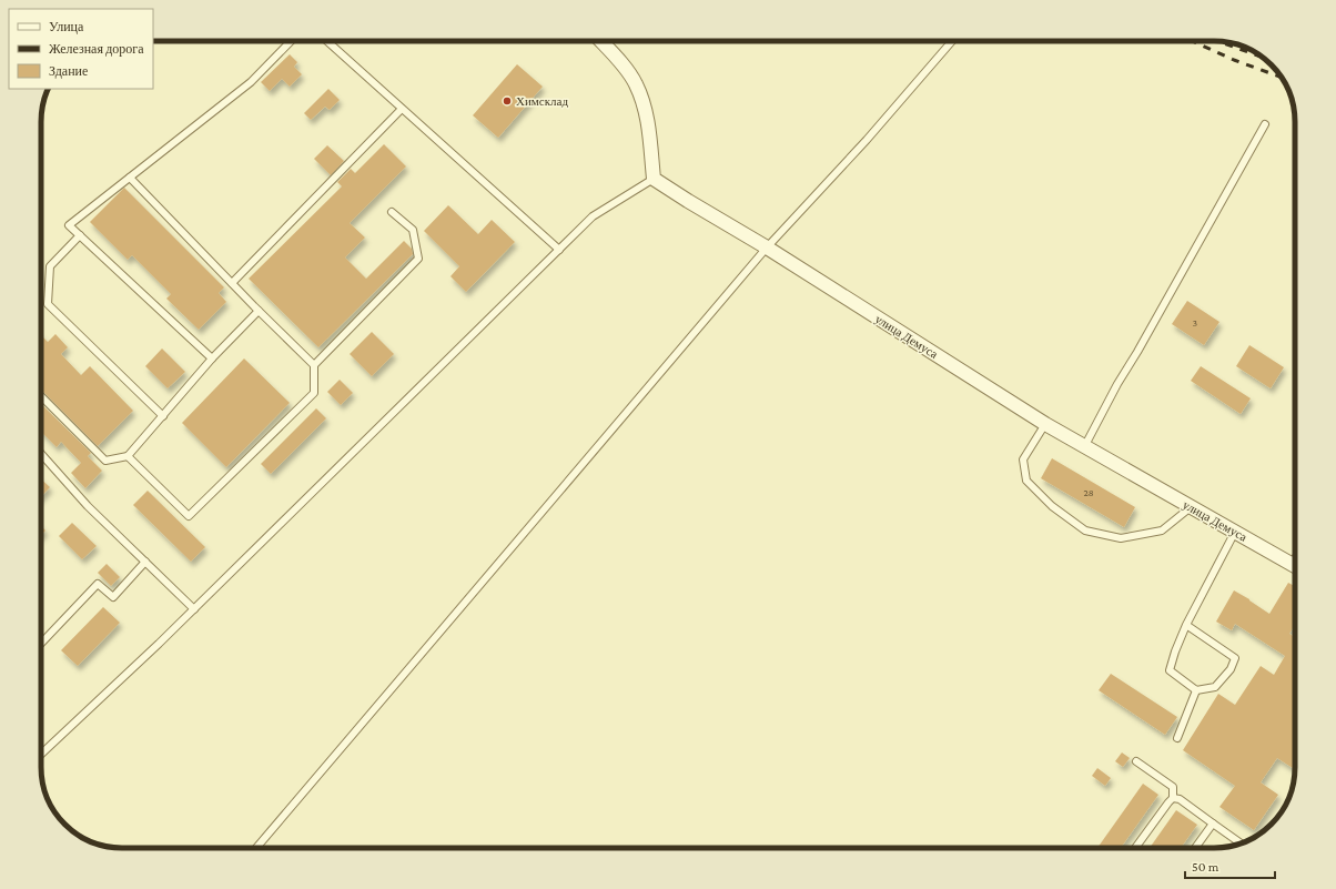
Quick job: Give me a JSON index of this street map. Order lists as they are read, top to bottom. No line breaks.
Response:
{"streets":{"street":["улица Демуса"]},"places":["Химсклад"],"house_numbers":["3","28"],"legend":["Улица","Железная дорога","Здание"],"scale_bar":"50 m"}
